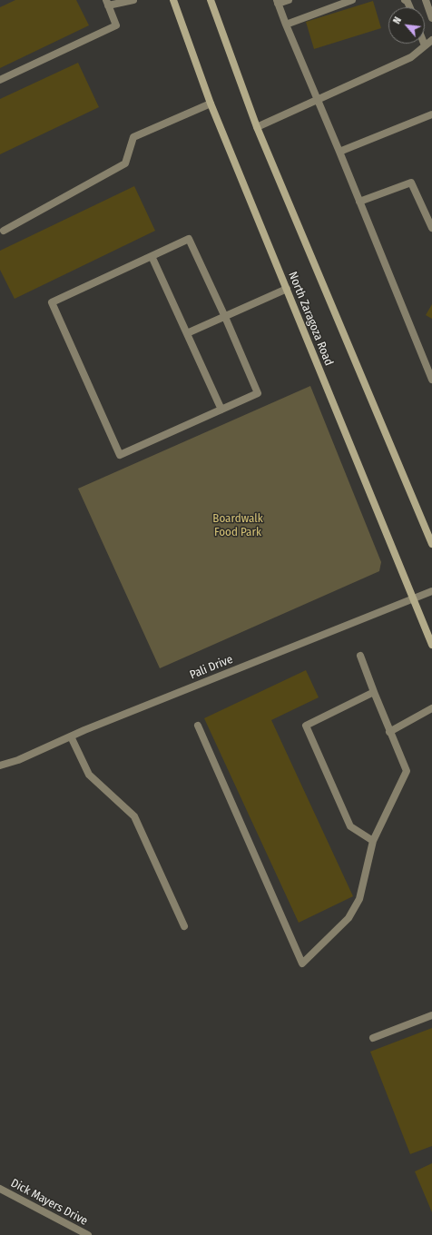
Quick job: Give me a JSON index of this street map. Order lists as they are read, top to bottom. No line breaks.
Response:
{"streets":{"main road":["North Zaragoza Road"],"street":["Pali Drive","Dick Mayers Drive"]},"crossings":[["North Zaragoza Road","Pali Drive"]],"parks":["Boardwalk Food Park"],"north":"top left"}
